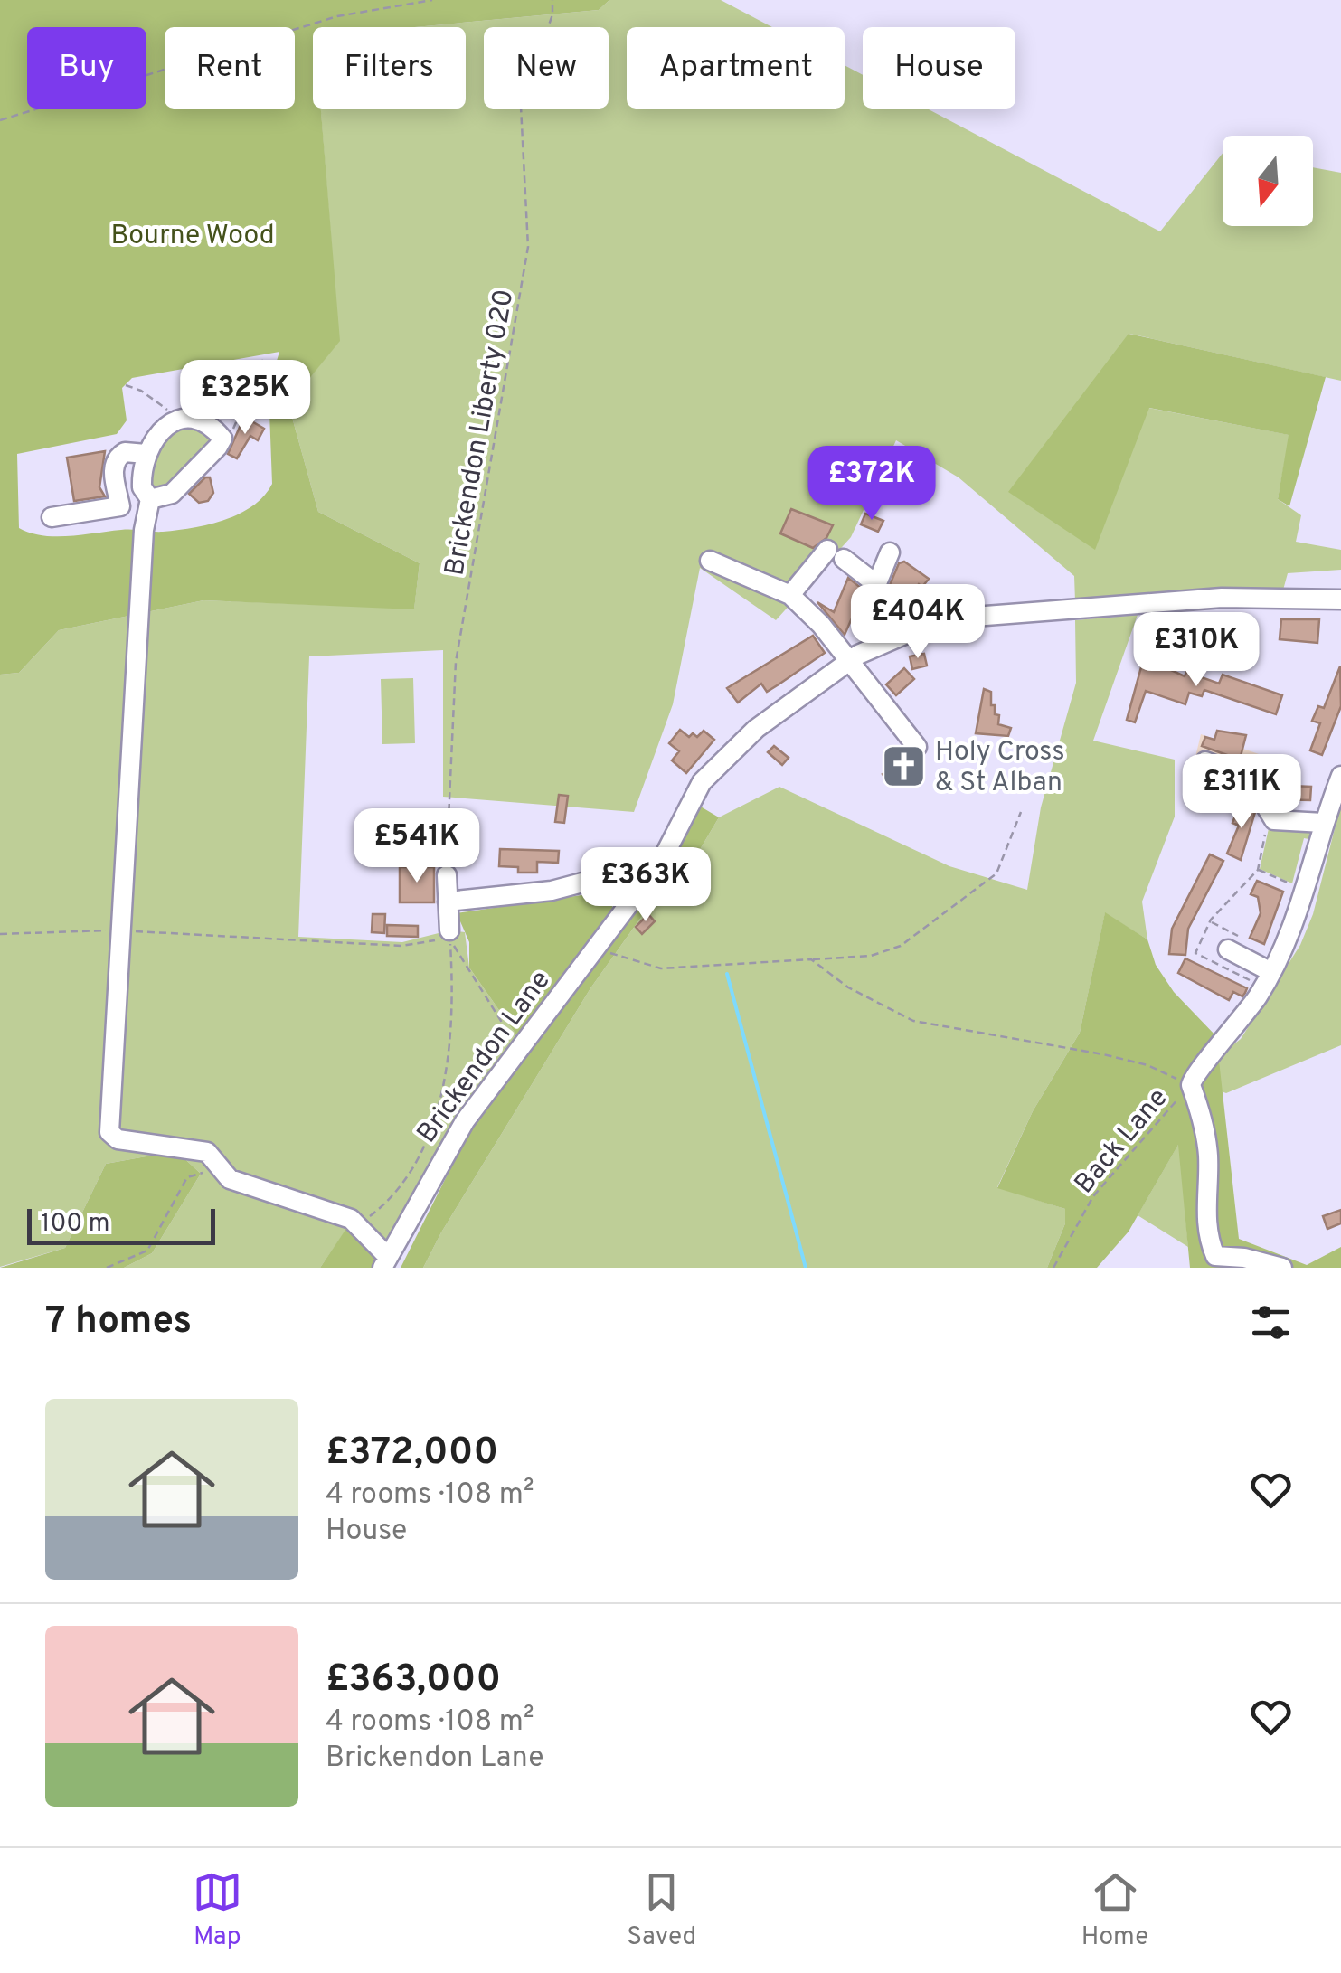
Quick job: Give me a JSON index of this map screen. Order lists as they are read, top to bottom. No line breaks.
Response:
{"streets":{"street":["Brickendon Lane"],"path":["Brickendon Liberty 020","Back Lane"]},"parks":["Bourne Wood"],"places":{"church":["Holy Cross & St Alban"]},"scale_bar":"100 m","north":"bottom","page":{"chip":["Buy","Rent","Filters","New","Apartment","House"],"price":["£325K","£372K","£404K","£310K","£311K","£541K","£363K"],"scale":"100 m","heading":"7 homes","list":[{"name":"£372,000","note":"4 rooms · 108 m² · House"},{"name":"£363,000","note":"4 rooms · 108 m² · Brickendon Lane"}],"tabs":["Map","Saved","Home"]}}
